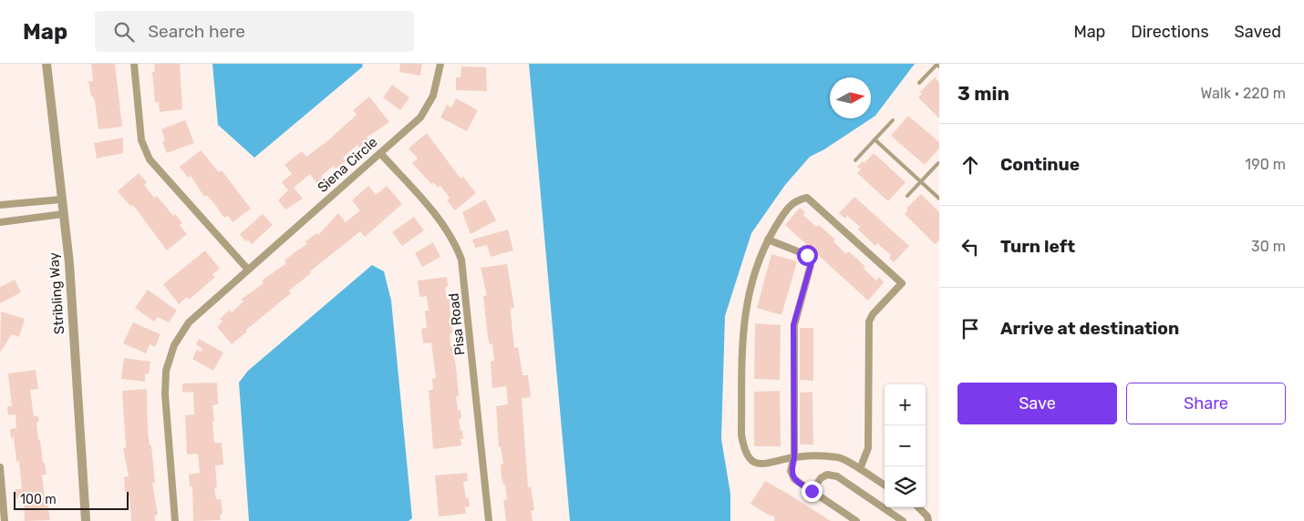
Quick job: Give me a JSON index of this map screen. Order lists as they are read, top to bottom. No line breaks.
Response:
{"streets":{"street":["Siena Circle","Stribling Way","Pisa Road"]},"crossings":[["Siena Circle","Pisa Road"]],"scale_bar":"100 m","north":"right","page":{"header":"Map","search":"Search here","nav":["Map","Directions","Saved"],"heading":["3 min","Walk · 220 m"],"list":[["Continue","190 m"],["Turn left","30 m"],"Arrive at destination"],"buttons":["Save","Share"],"map_buttons":["+","−"],"scale":"100 m"}}
